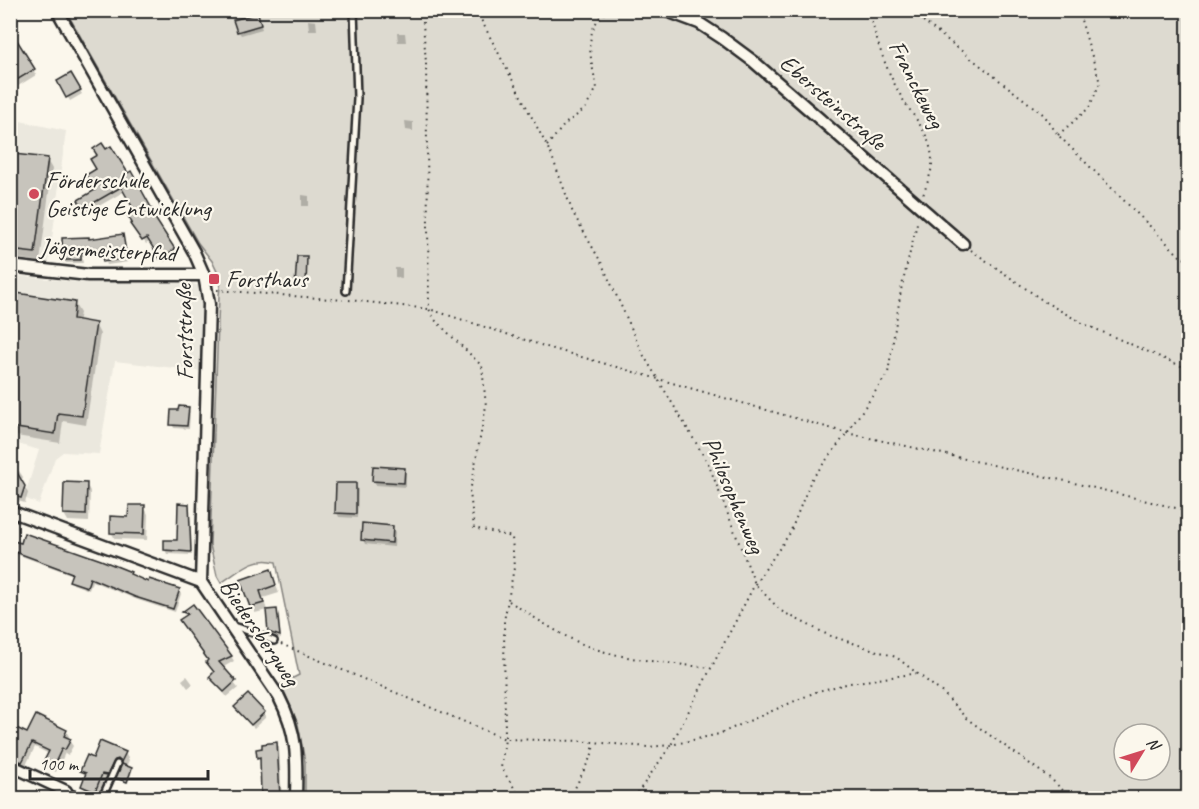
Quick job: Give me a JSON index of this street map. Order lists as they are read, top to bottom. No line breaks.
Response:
{"streets":{"street":["Ebersteinstraße","Jägermeisterpfad","Forststraße","Biedersbergweg"],"path":["Franckeweg","Philosophenweg"]},"crossings":[["Franckeweg","Ebersteinstraße"],["Franckeweg","Philosophenweg"],["Jägermeisterpfad","Forststraße"],["Forststraße","Biedersbergweg"]],"places":{"other":["Förderschule Geistige Entwicklung"],"transit":["Forsthaus"]},"scale_bar":"100 m","north":"top right"}
